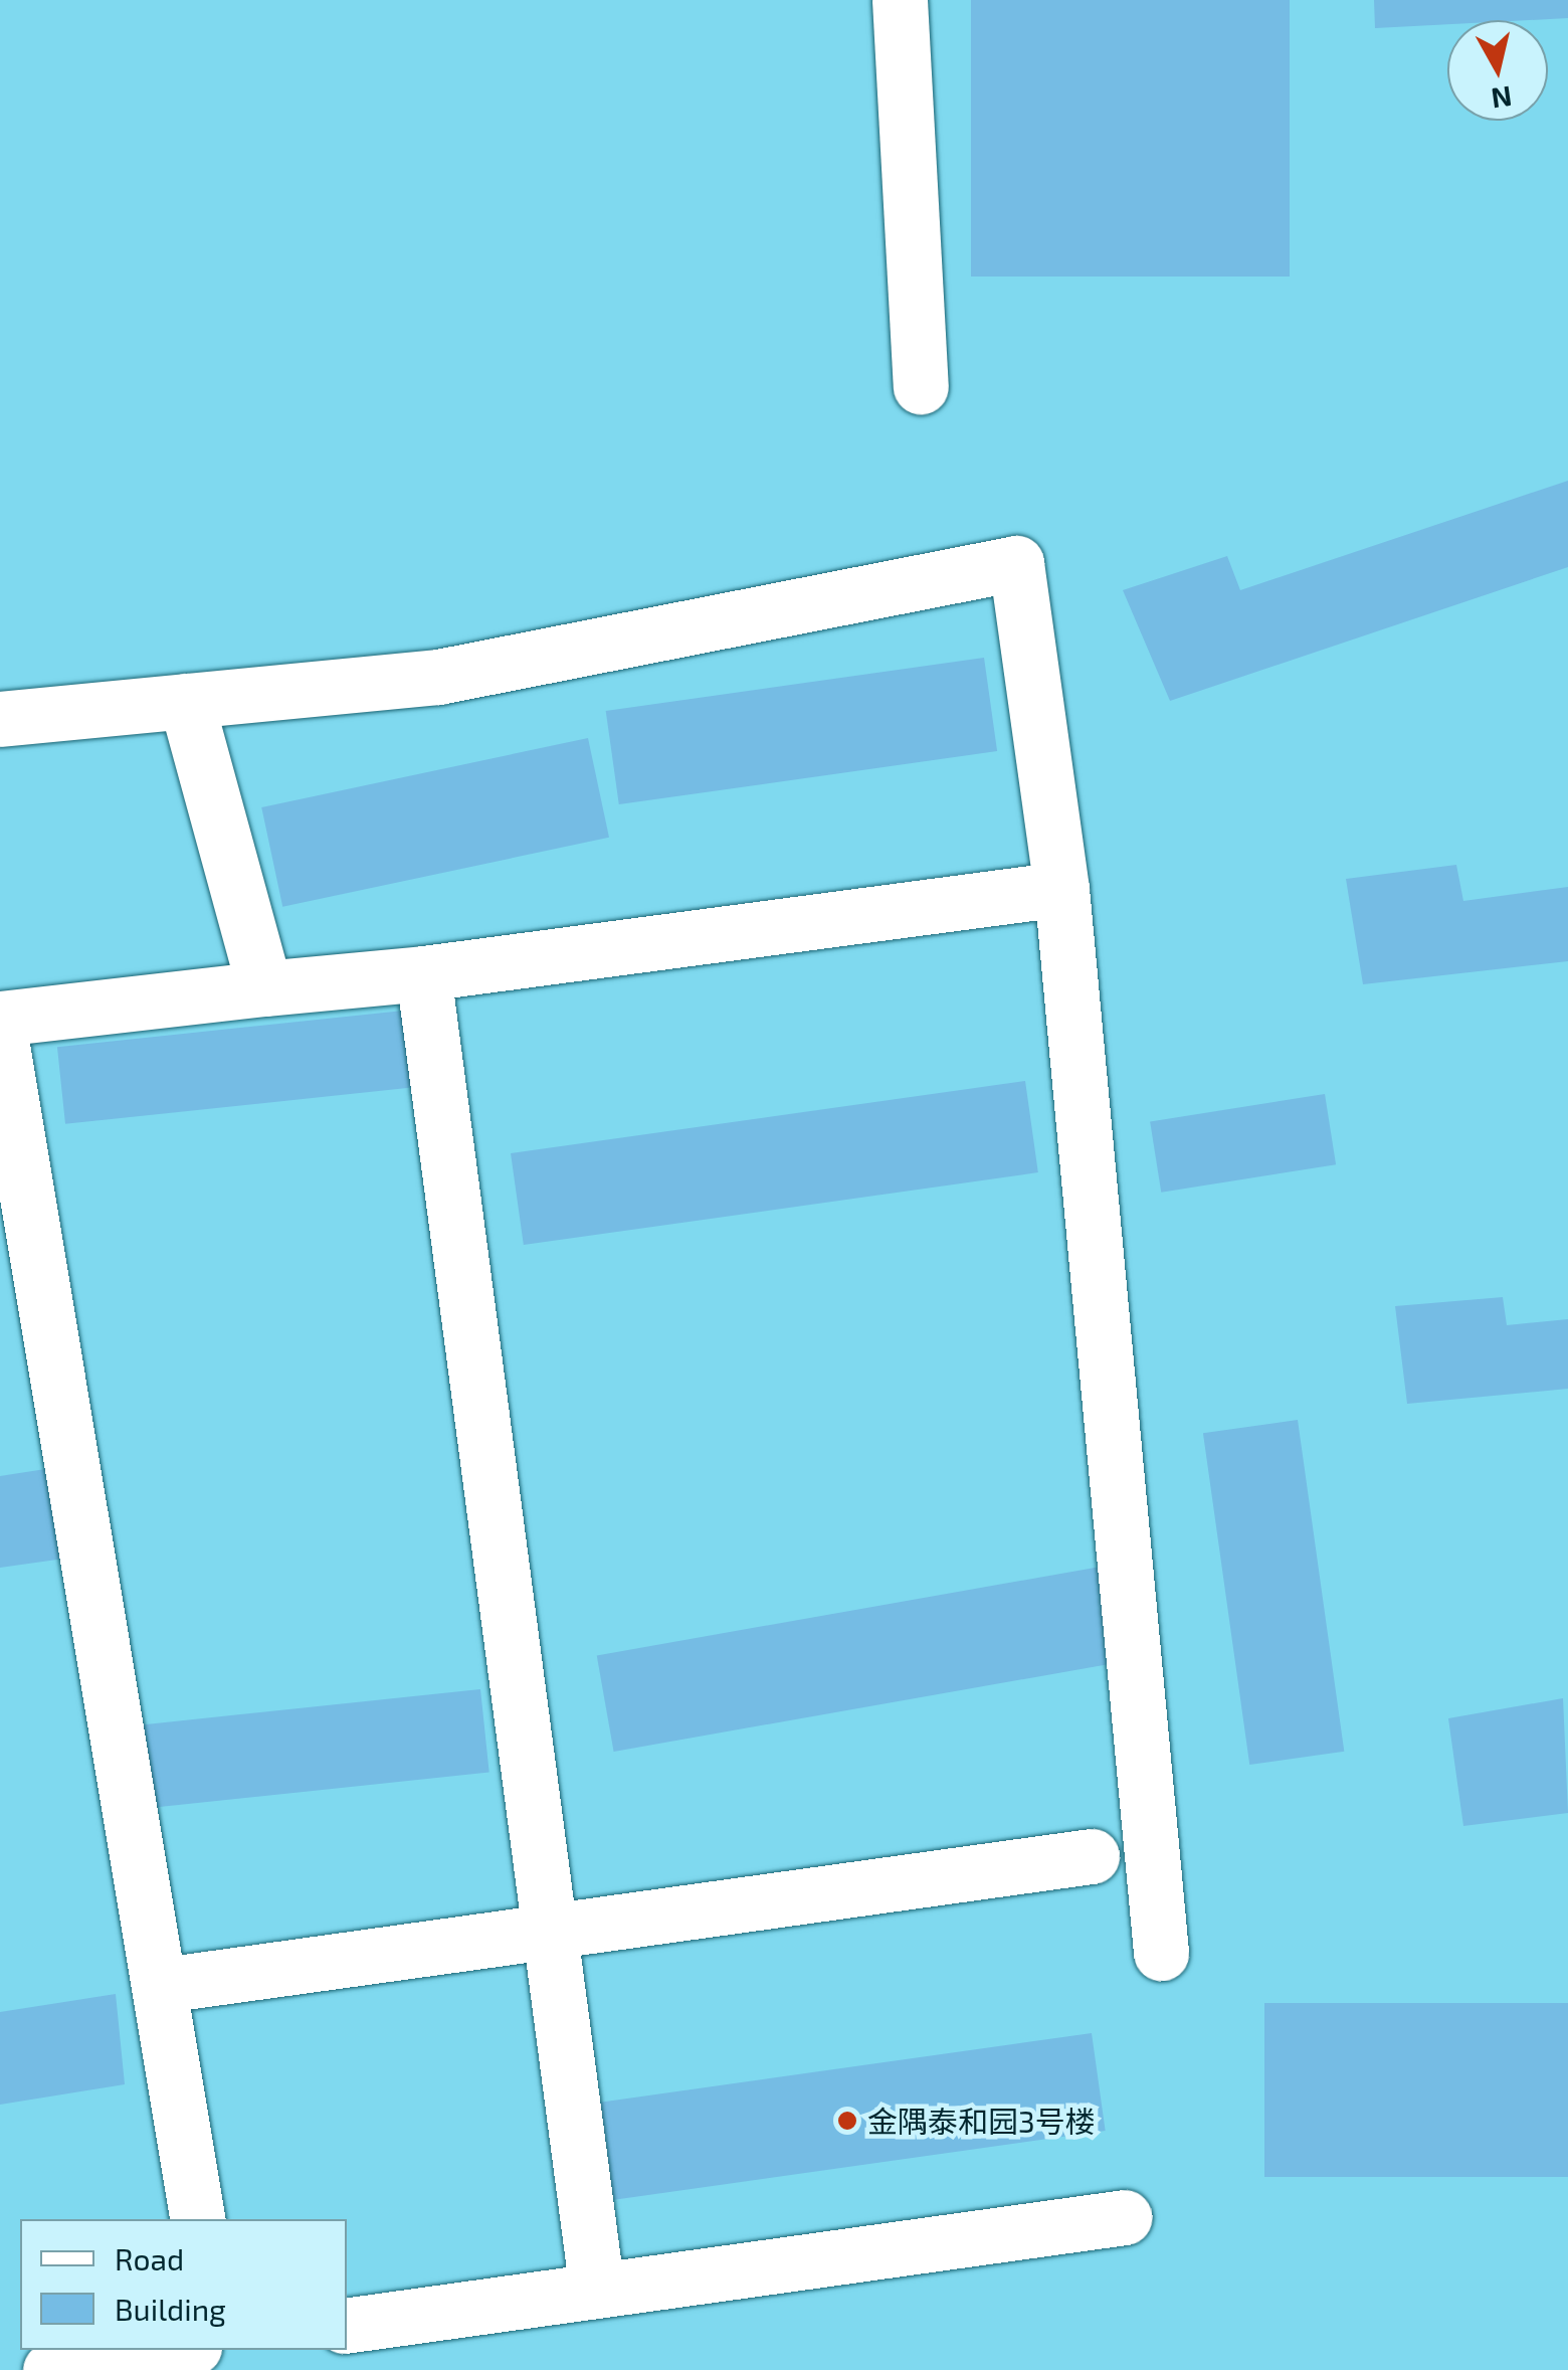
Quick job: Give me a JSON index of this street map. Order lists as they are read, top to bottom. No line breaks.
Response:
{"places":["金隅泰和园3号楼"],"legend":["Road","Building"],"north":"bottom"}
